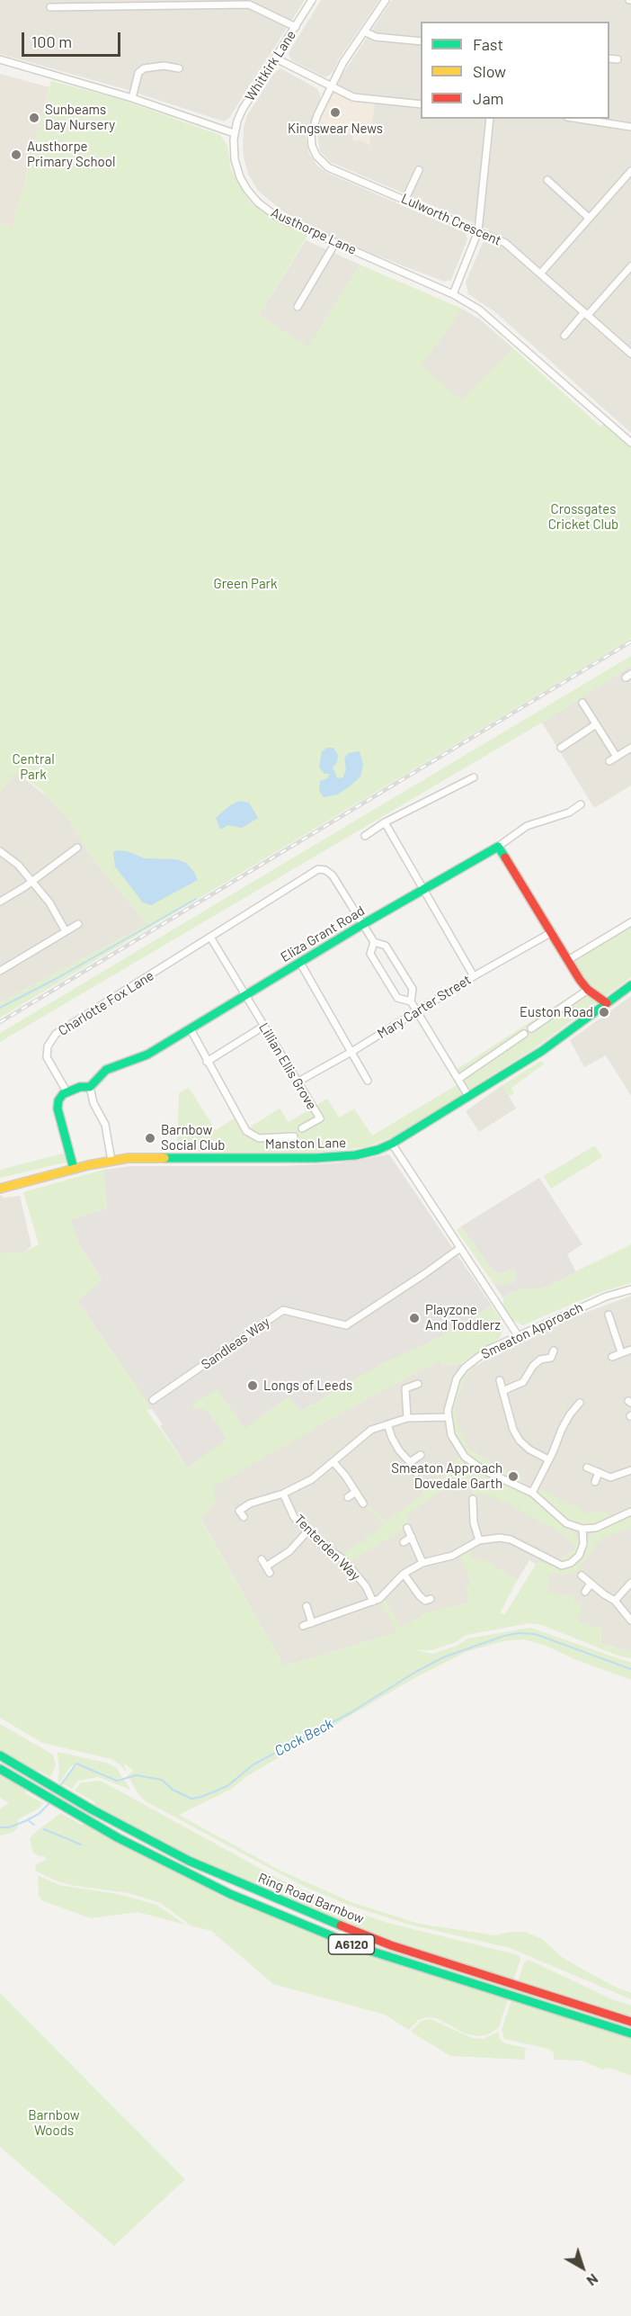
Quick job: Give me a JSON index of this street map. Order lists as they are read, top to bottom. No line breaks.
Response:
{"streets":{"main road":["Eliza Grant Road","Manston Lane","Ring Road Barnbow","A6120"],"street":["Whitkirk Lane","Lulworth Crescent","Austhorpe Lane","Charlotte Fox Lane","Mary Carter Street","Lillian Ellis Grove","Smeaton Approach","Sandleas Way","Tenterden Way"]},"crossings":[["Whitkirk Lane","Austhorpe Lane"],["Eliza Grant Road","Charlotte Fox Lane"],["Eliza Grant Road","Lillian Ellis Grove"],["Mary Carter Street","Lillian Ellis Grove"]],"water":["Cock Beck"],"parks":["Crossgates Cricket Club","Green Park","Central Park","Barnbow Woods"],"places":["Kingswear News","Sunbeams Day Nursery","Austhorpe Primary School","Euston Road","Barnbow Social Club","Playzone And Toddlerz","Longs of Leeds","Smeaton Approach Dovedale Garth"],"legend":["Fast","Slow","Jam"],"scale_bar":"100 m","north":"bottom right"}
